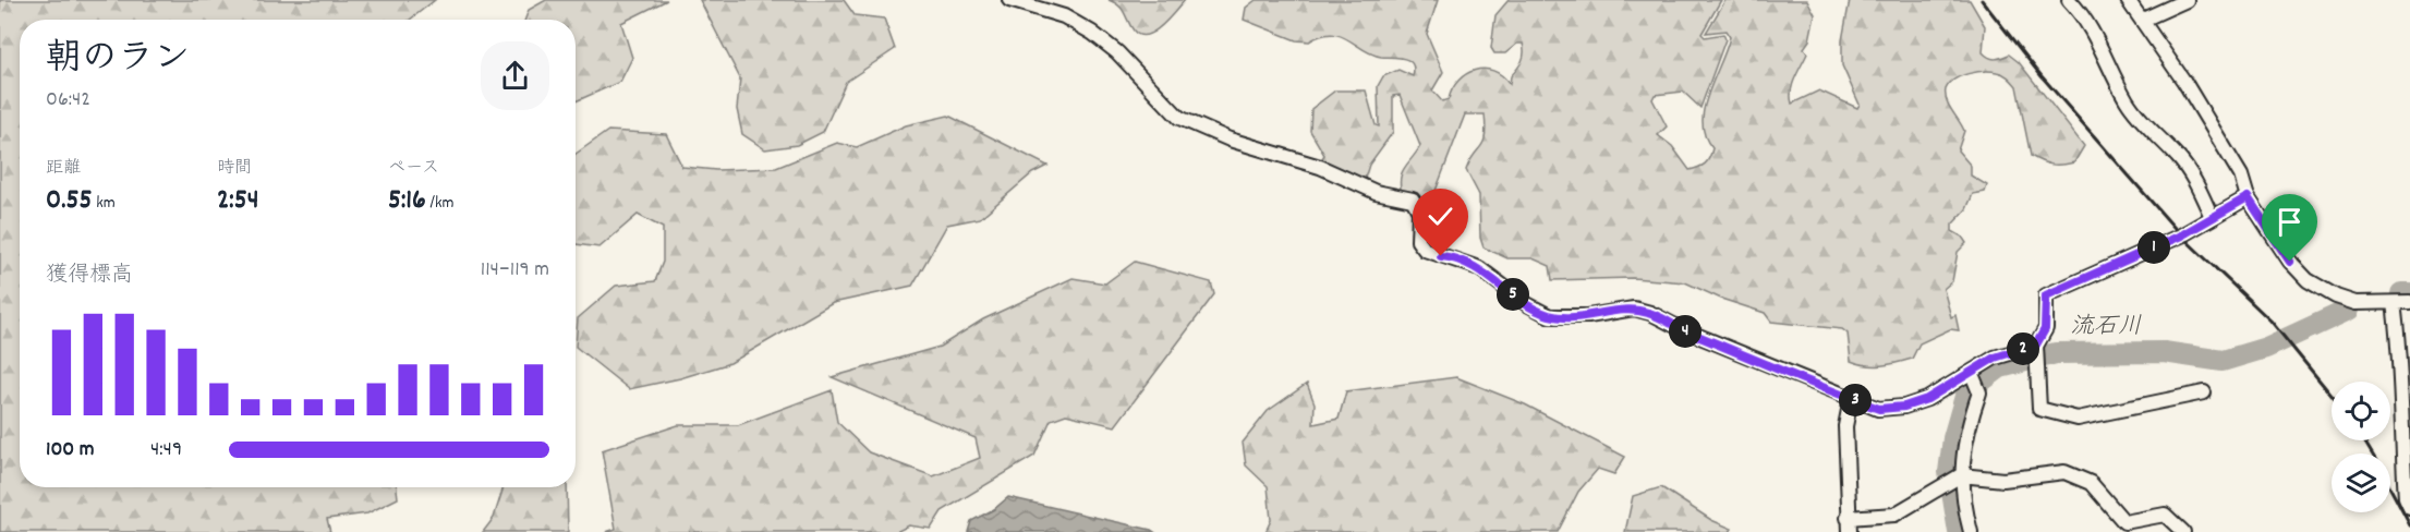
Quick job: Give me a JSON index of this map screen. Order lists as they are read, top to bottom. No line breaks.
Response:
{"water":["流石川"],"page":{"heading":["朝のラン","06:42"],"stats":[["距離","0.55 km"],["時間","2:54"],["ペース","5:16 /km"]],"pins":["1","5","4","2","3"],"chart":["獲得標高","114–119 m"],"list":[{"name":"100 m","note":"4:49"}]}}
